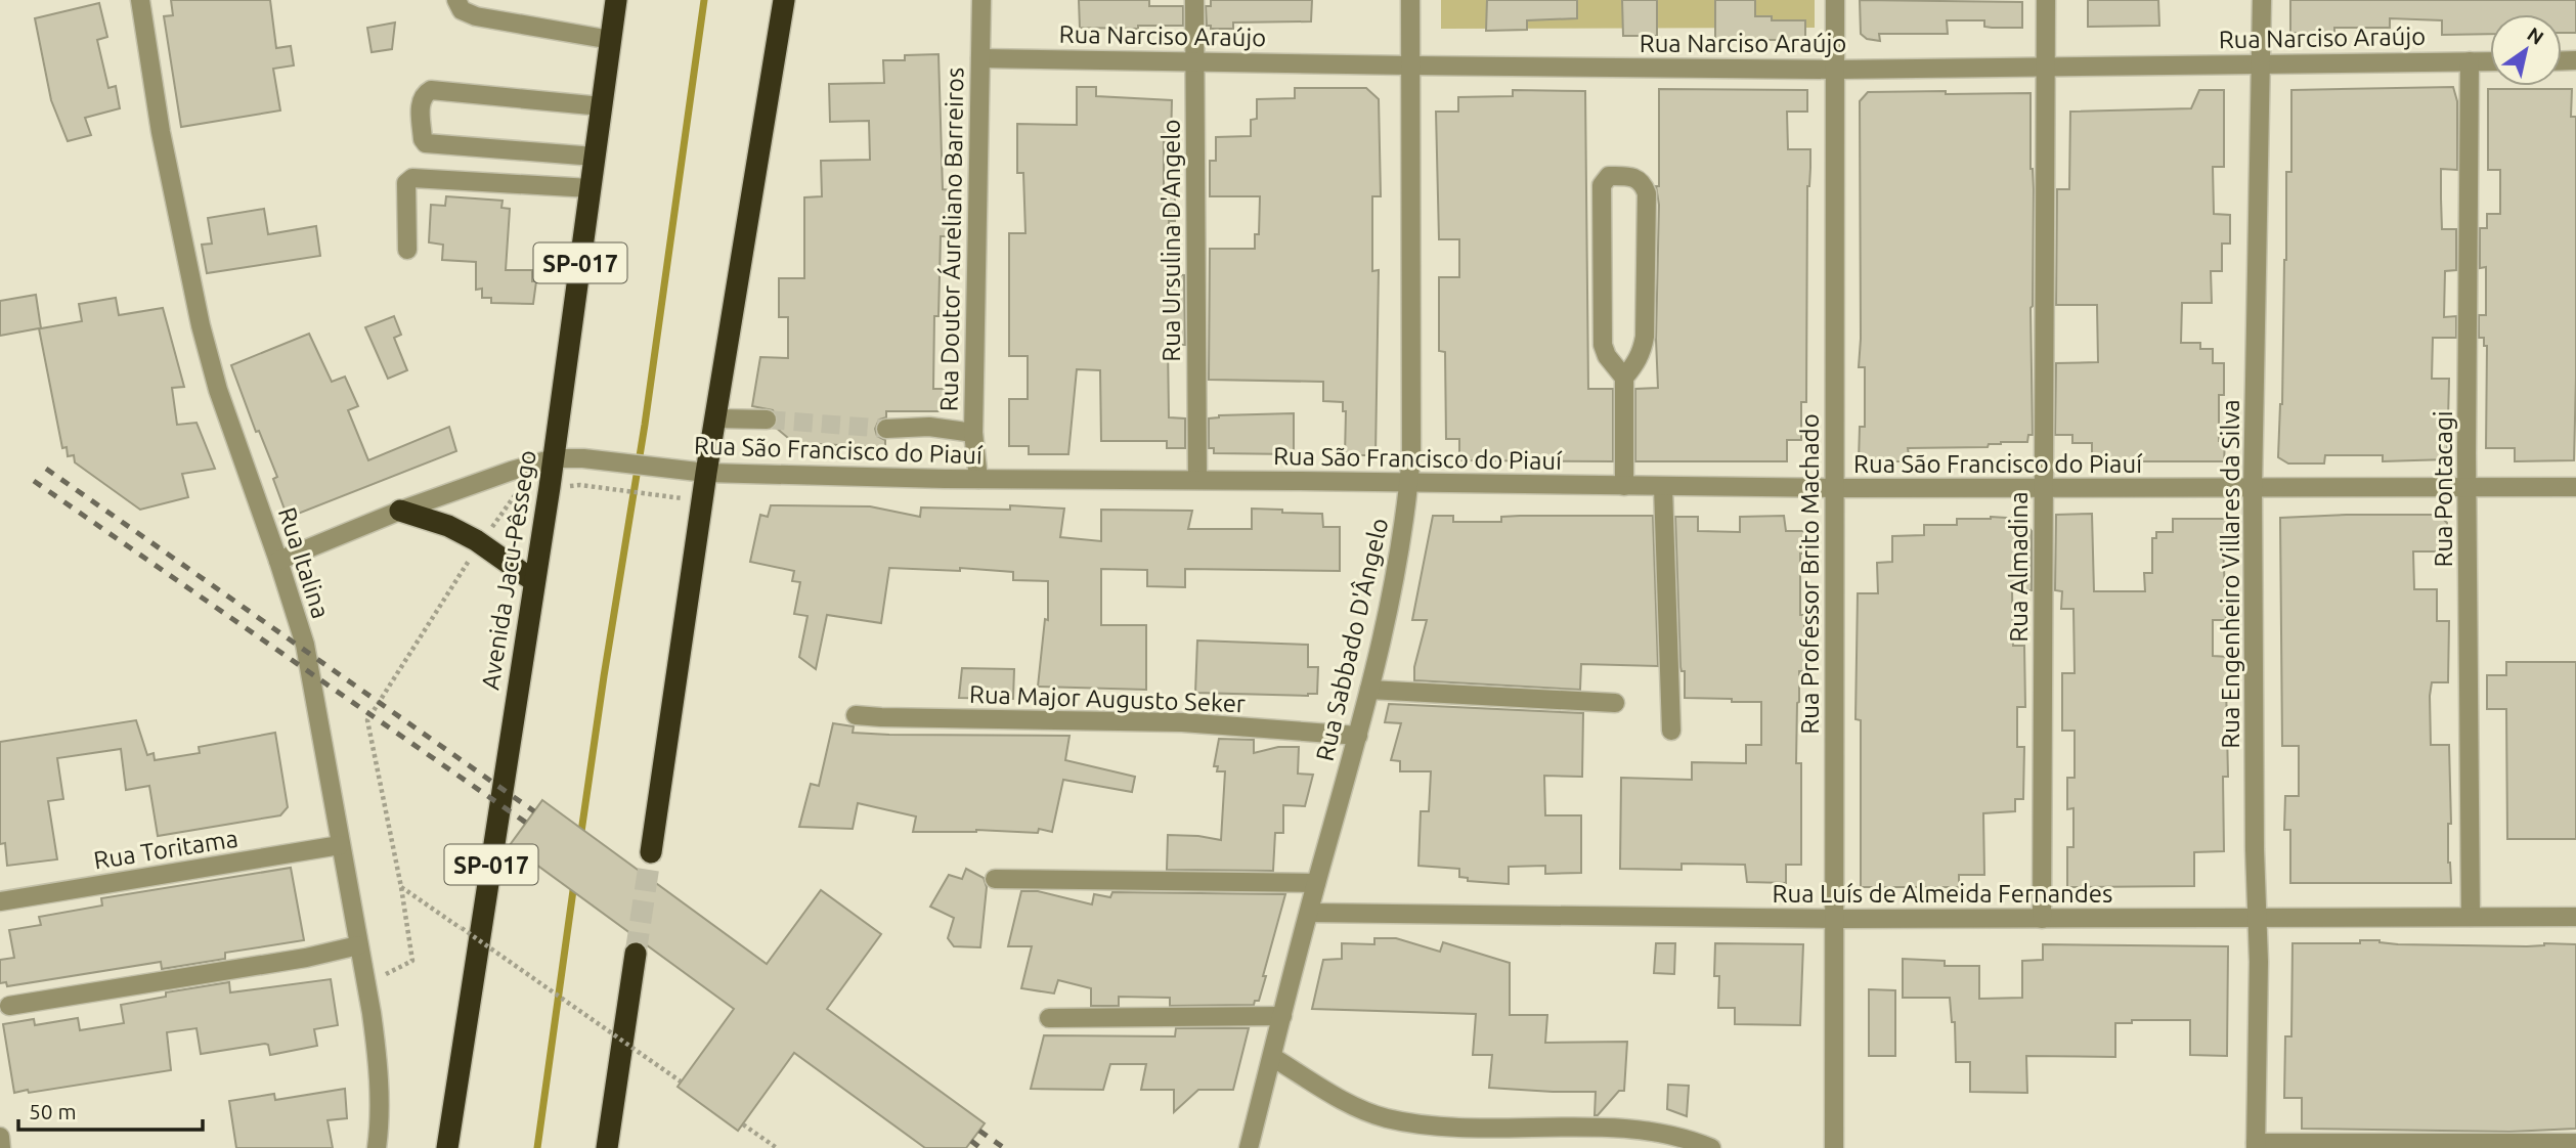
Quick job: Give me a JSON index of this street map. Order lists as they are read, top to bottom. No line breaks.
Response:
{"streets":{"highway":["SP-017","Avenida Jacu-Pêssego"],"street":["Rua Narciso Araújo","Rua Doutor Áureliano Barreiros","Rua Ursulina D'Angelo","Rua São Francisco do Piauí","Rua Pontacagi","Rua Italina","Rua Almadina","Rua Professor Brito Machado","Rua Engenheiro Villares da Silva","Rua Sabbado D'Ângelo","Rua Major Augusto Seker","Rua Toritama","Rua Luís de Almeida Fernandes"]},"crossings":[["Rua Narciso Araújo","Rua Doutor Áureliano Barreiros"],["Rua Narciso Araújo","Rua Ursulina D'Angelo"],["Rua Narciso Araújo","Rua Pontacagi"],["Rua Narciso Araújo","Rua Almadina"],["Rua Narciso Araújo","Rua Professor Brito Machado"],["Rua Narciso Araújo","Rua Engenheiro Villares da Silva"],["Rua Narciso Araújo","Rua Sabbado D'Ângelo"],["Rua Doutor Áureliano Barreiros","Rua São Francisco do Piauí"],["Rua Ursulina D'Angelo","Rua São Francisco do Piauí"],["Rua São Francisco do Piauí","Rua Pontacagi"],["Rua São Francisco do Piauí","Rua Italina"],["Rua São Francisco do Piauí","Rua Almadina"],["Rua São Francisco do Piauí","Avenida Jacu-Pêssego"],["Rua São Francisco do Piauí","Rua Professor Brito Machado"],["Rua São Francisco do Piauí","Rua Engenheiro Villares da Silva"],["Rua São Francisco do Piauí","Rua Sabbado D'Ângelo"],["Rua Pontacagi","Rua Luís de Almeida Fernandes"],["Rua Italina","Rua Toritama"],["Rua Almadina","Rua Luís de Almeida Fernandes"],["Rua Professor Brito Machado","Rua Luís de Almeida Fernandes"],["Rua Engenheiro Villares da Silva","Rua Luís de Almeida Fernandes"],["Rua Sabbado D'Ângelo","Rua Major Augusto Seker"],["Rua Sabbado D'Ângelo","Rua Luís de Almeida Fernandes"]],"scale_bar":"50 m","north":"top right"}
